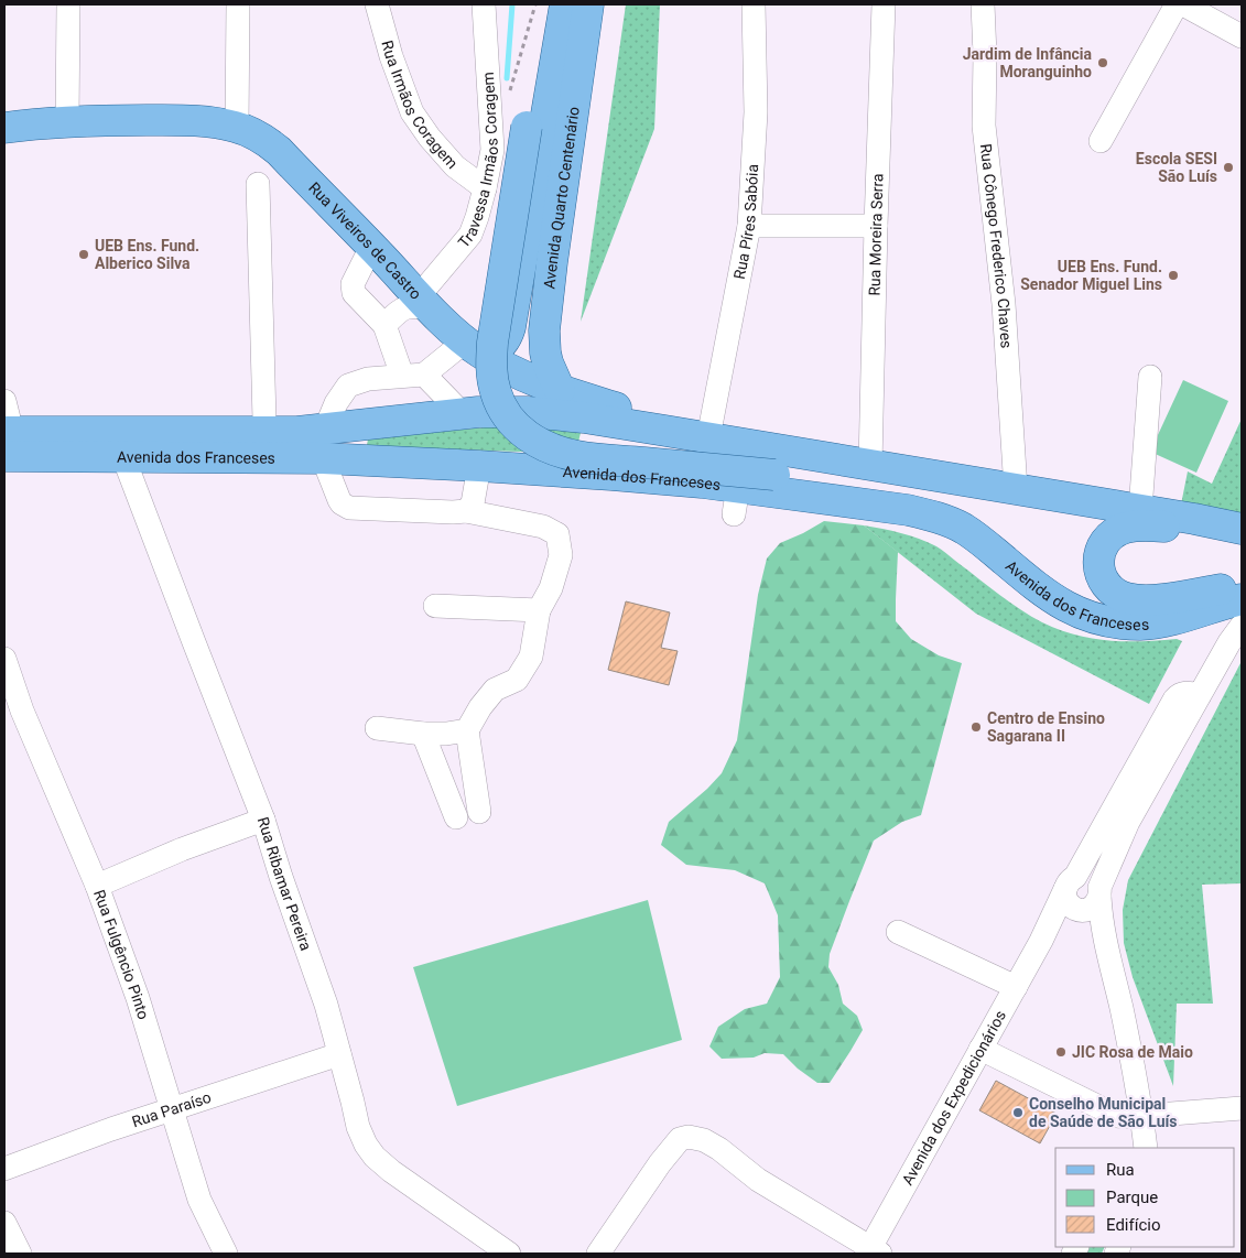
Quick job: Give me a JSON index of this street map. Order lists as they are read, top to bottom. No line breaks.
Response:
{"streets":{"main road":["Avenida Quarto Centenário","Rua Viveiros de Castro","Avenida dos Franceses"],"street":["Rua Irmãos Coragem","Travessa Irmãos Coragem","Rua Píres Sabóia","Rua Moreira Serra","Rua Cônego Frederico Chaves","Rua Ribamar Pereira","Rua Fulgêncio Pinto","Avenida dos Expedicionários","Rua Paraíso"]},"crossings":[["Rua Irmãos Coragem","Travessa Irmãos Coragem"],["Travessa Irmãos Coragem","Rua Viveiros de Castro"],["Avenida Quarto Centenário","Rua Viveiros de Castro"],["Rua Píres Sabóia","Rua Viveiros de Castro"],["Rua Píres Sabóia","Avenida dos Franceses"],["Rua Moreira Serra","Avenida dos Franceses"],["Rua Viveiros de Castro","Avenida dos Franceses"],["Rua Cônego Frederico Chaves","Avenida dos Franceses"],["Avenida dos Franceses","Rua Ribamar Pereira"],["Rua Ribamar Pereira","Rua Paraíso"],["Rua Fulgêncio Pinto","Rua Paraíso"]],"places":["Jardim de Infância Moranguinho","Escola SESI São Luís","UEB Ens. Fund. Alberico Silva","UEB Ens. Fund. Senador Miguel Lins","Centro de Ensino Sagarana II","JIC Rosa de Maio","Conselho Municipal de Saúde de São Luís"],"legend":["Rua","Parque","Edifício"]}
